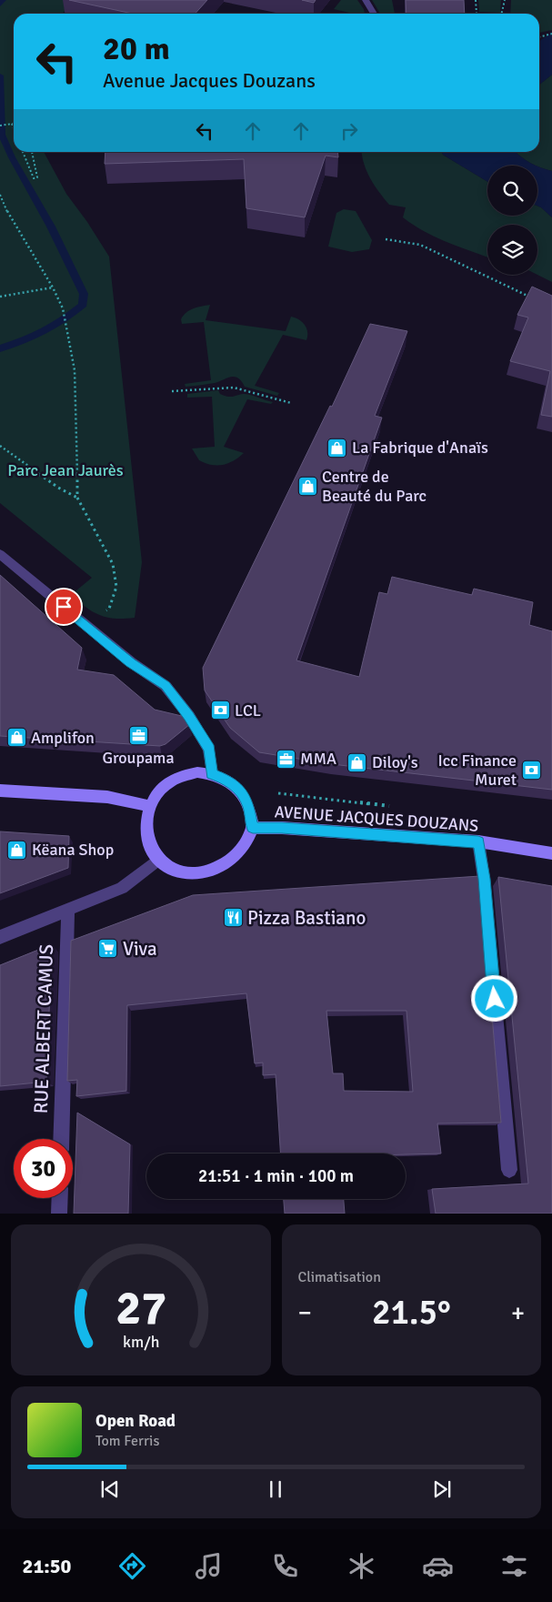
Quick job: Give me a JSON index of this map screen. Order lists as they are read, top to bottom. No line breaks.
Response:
{"streets":{"main road":["AVENUE JACQUES DOUZANS"],"street":["RUE ALBERT CAMUS"]},"parks":["Parc Jean Jaurès"],"places":{"shop":["La Fabrique d'Anaïs","Centre de Beauté du Parc","Amplifon","Diloy's","Këana Shop"],"bank":["LCL","Icc Finance Muret"],"office":["Groupama","MMA"],"restaurant":["Pizza Bastiano"],"supermarket":["Viva"]},"page":{"turn":["20 m","Avenue Jacques Douzans"],"limit":"30","trip":"21:51 · 1 min · 100 m","tile":"Climatisation","heat":["−","21.5°","+"],"song":["Open Road","Tom Ferris"],"tabs":"21:50","gauge":["27","km/h"]}}
